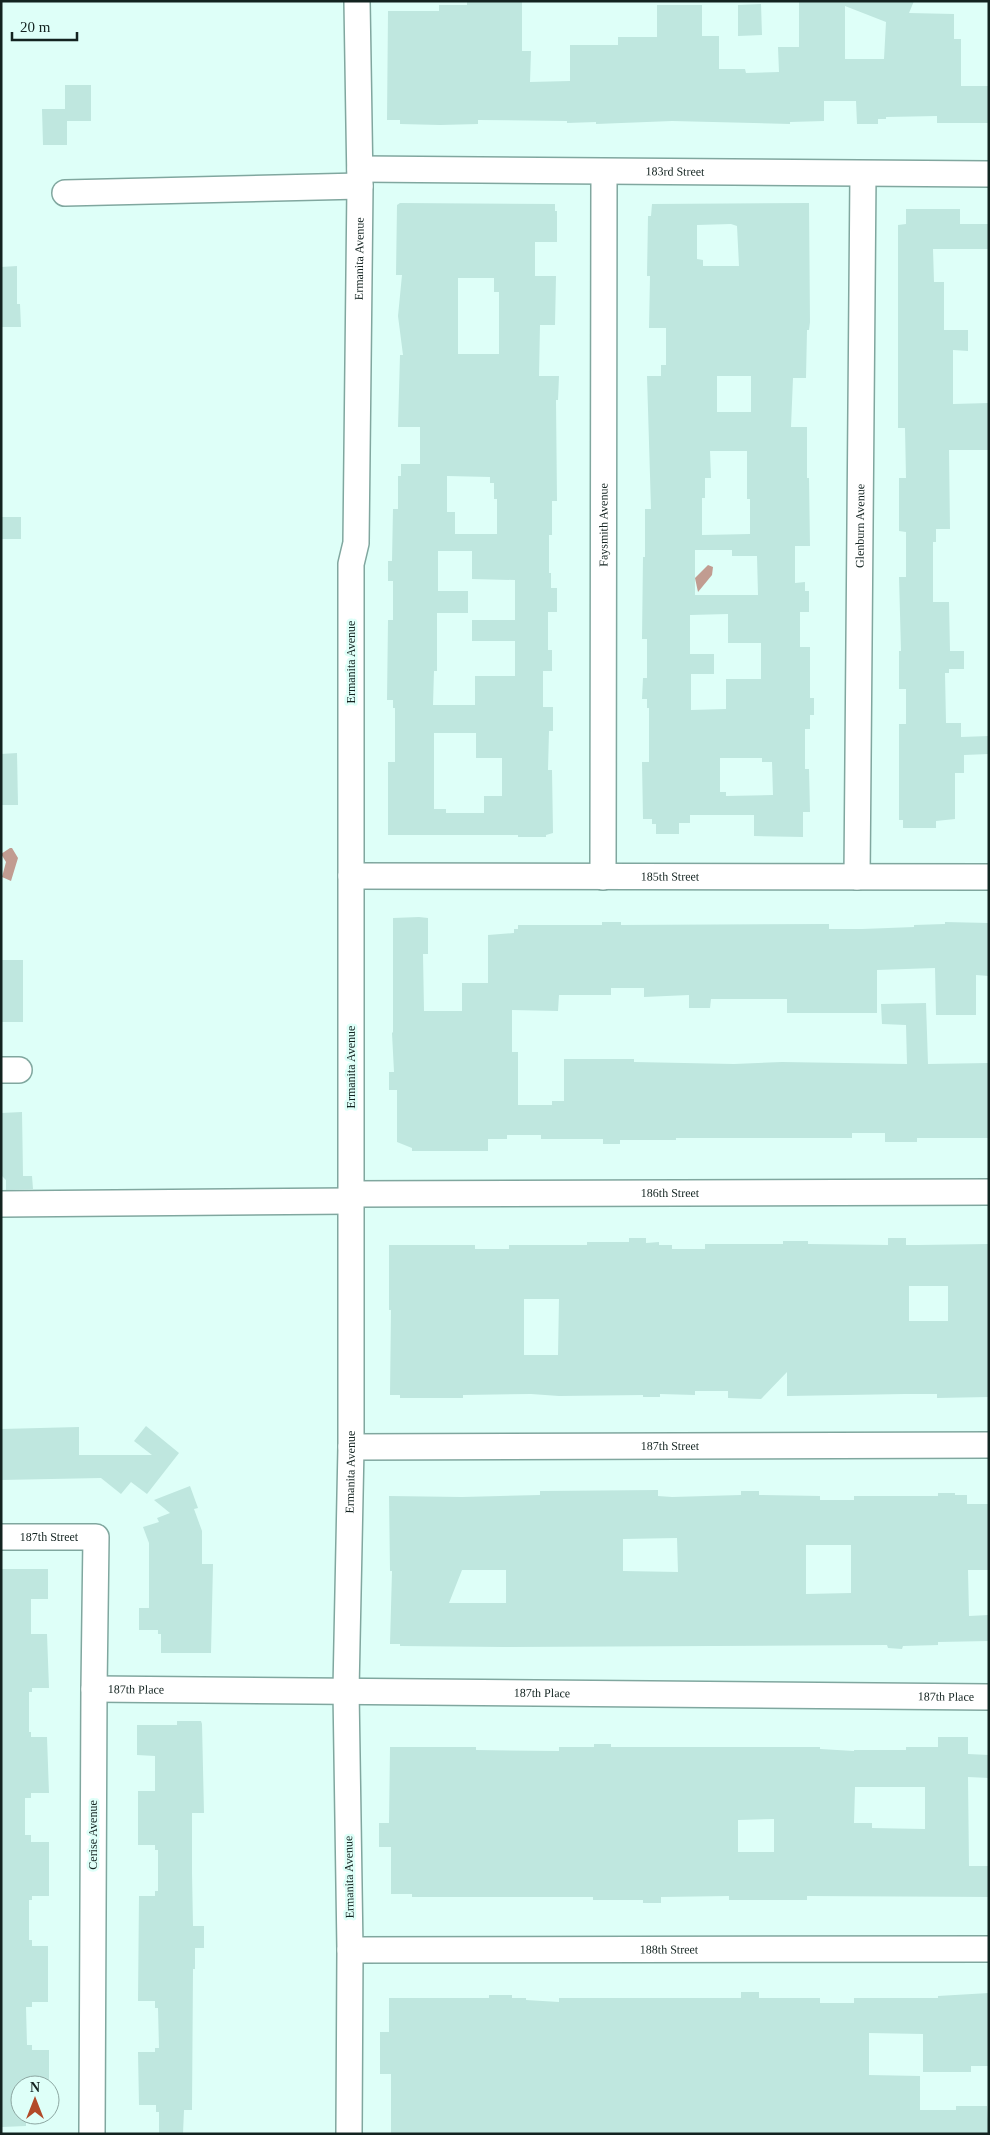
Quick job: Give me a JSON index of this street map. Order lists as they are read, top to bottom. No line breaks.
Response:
{"streets":{"street":["183rd Street","Ermanita Avenue","Faysmith Avenue","Glenburn Avenue","185th Street","186th Street","187th Street","187th Place","Cerise Avenue","188th Street"]},"crossings":[["183rd Street","Ermanita Avenue"],["183rd Street","Faysmith Avenue"],["183rd Street","Glenburn Avenue"],["Ermanita Avenue","185th Street"],["Ermanita Avenue","186th Street"],["Ermanita Avenue","187th Street"],["Ermanita Avenue","187th Place"],["Ermanita Avenue","188th Street"],["Faysmith Avenue","185th Street"],["Glenburn Avenue","185th Street"],["187th Street","Cerise Avenue"],["187th Place","Cerise Avenue"]],"scale_bar":"20 m","north":"top"}
